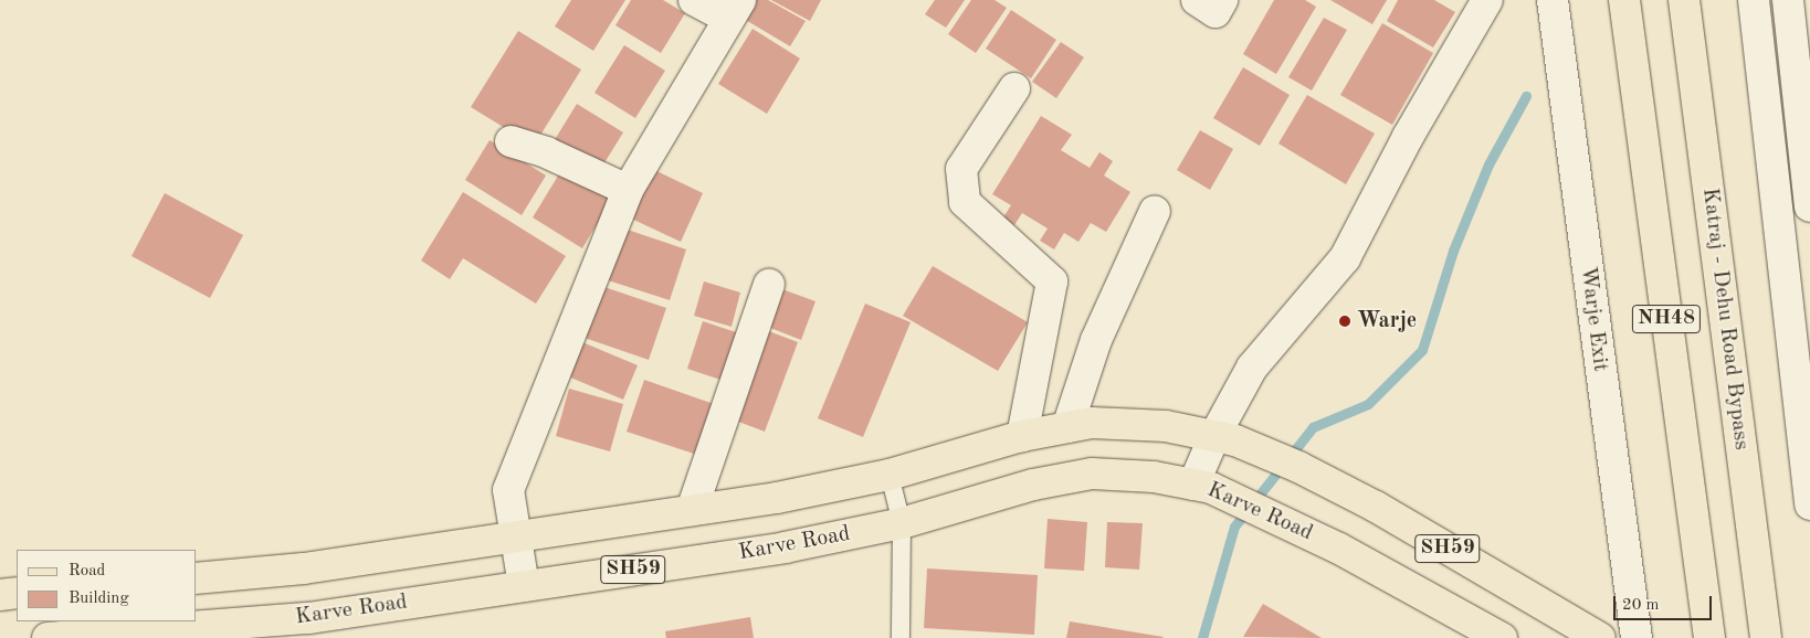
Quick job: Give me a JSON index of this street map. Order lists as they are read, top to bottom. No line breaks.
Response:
{"streets":{"main road":["NH48","Katraj - Dehu Road Bypass","Karve Road","SH59"],"street":["Warje Exit"]},"places":["Warje"],"legend":["Road","Building"],"scale_bar":"20 m"}
